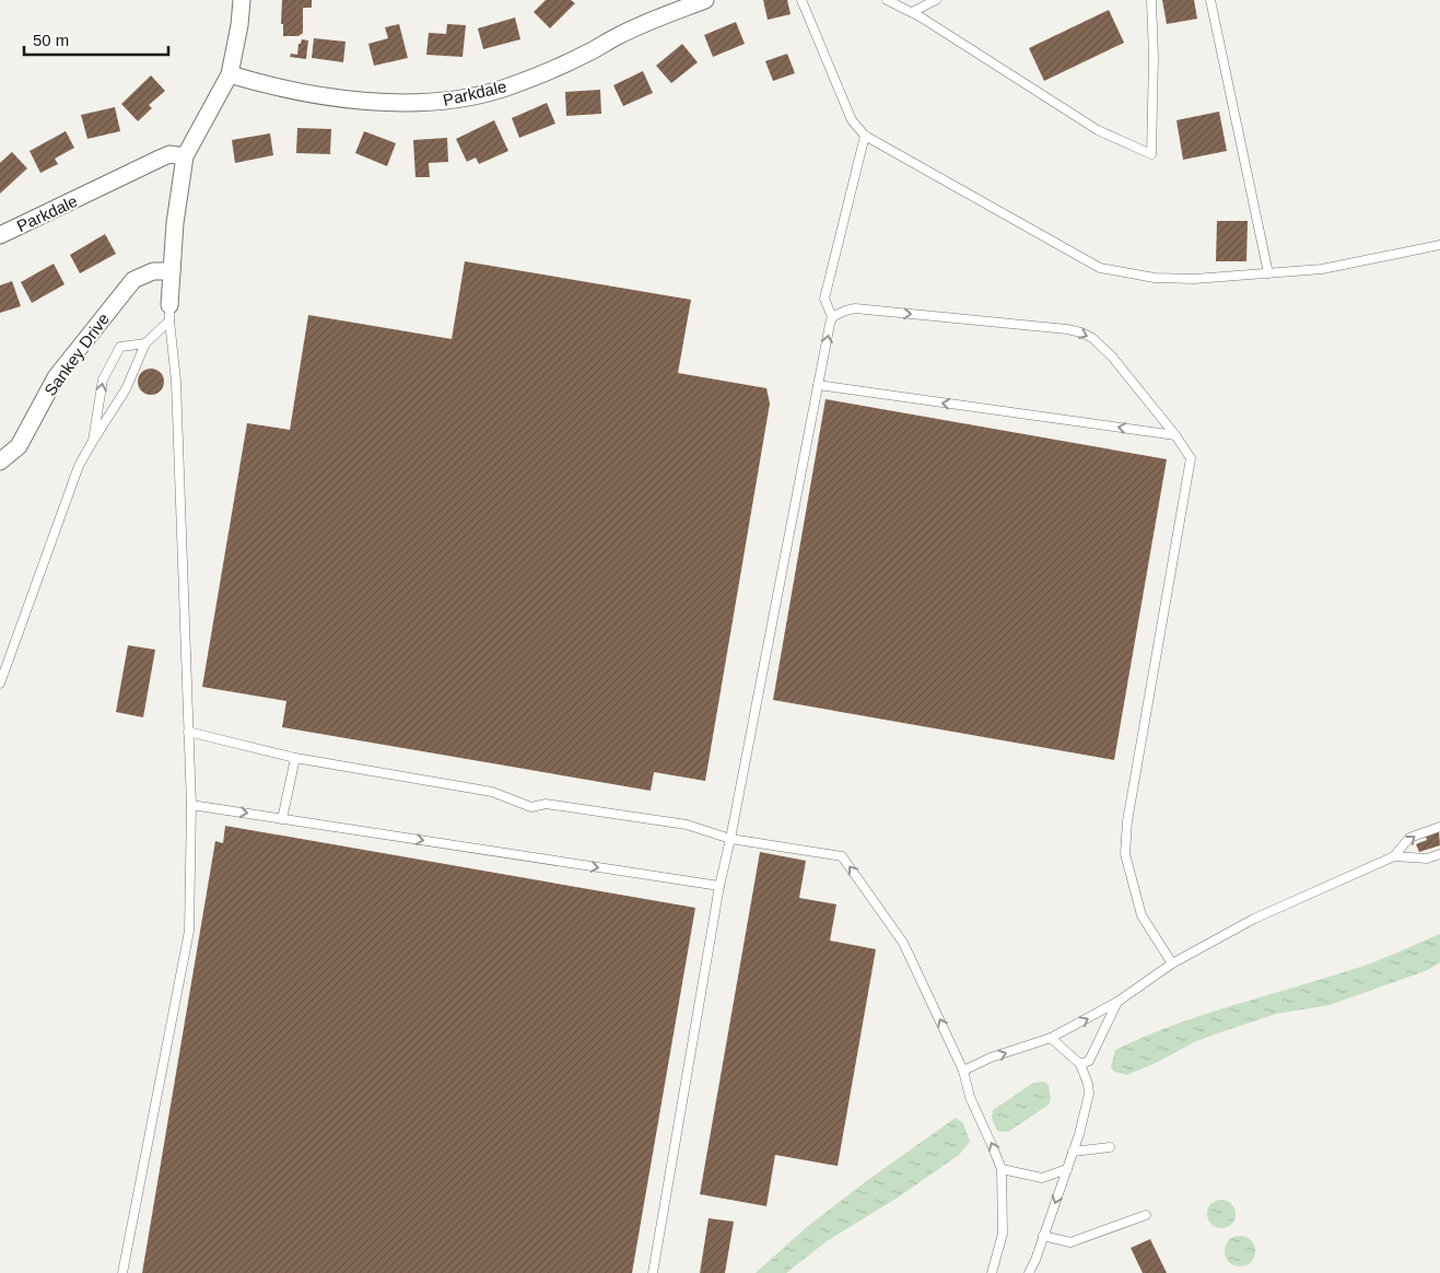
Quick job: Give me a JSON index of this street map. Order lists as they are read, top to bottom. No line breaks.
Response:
{"streets":{"street":["Parkdale","Sankey Drive"]},"scale_bar":"50 m"}
